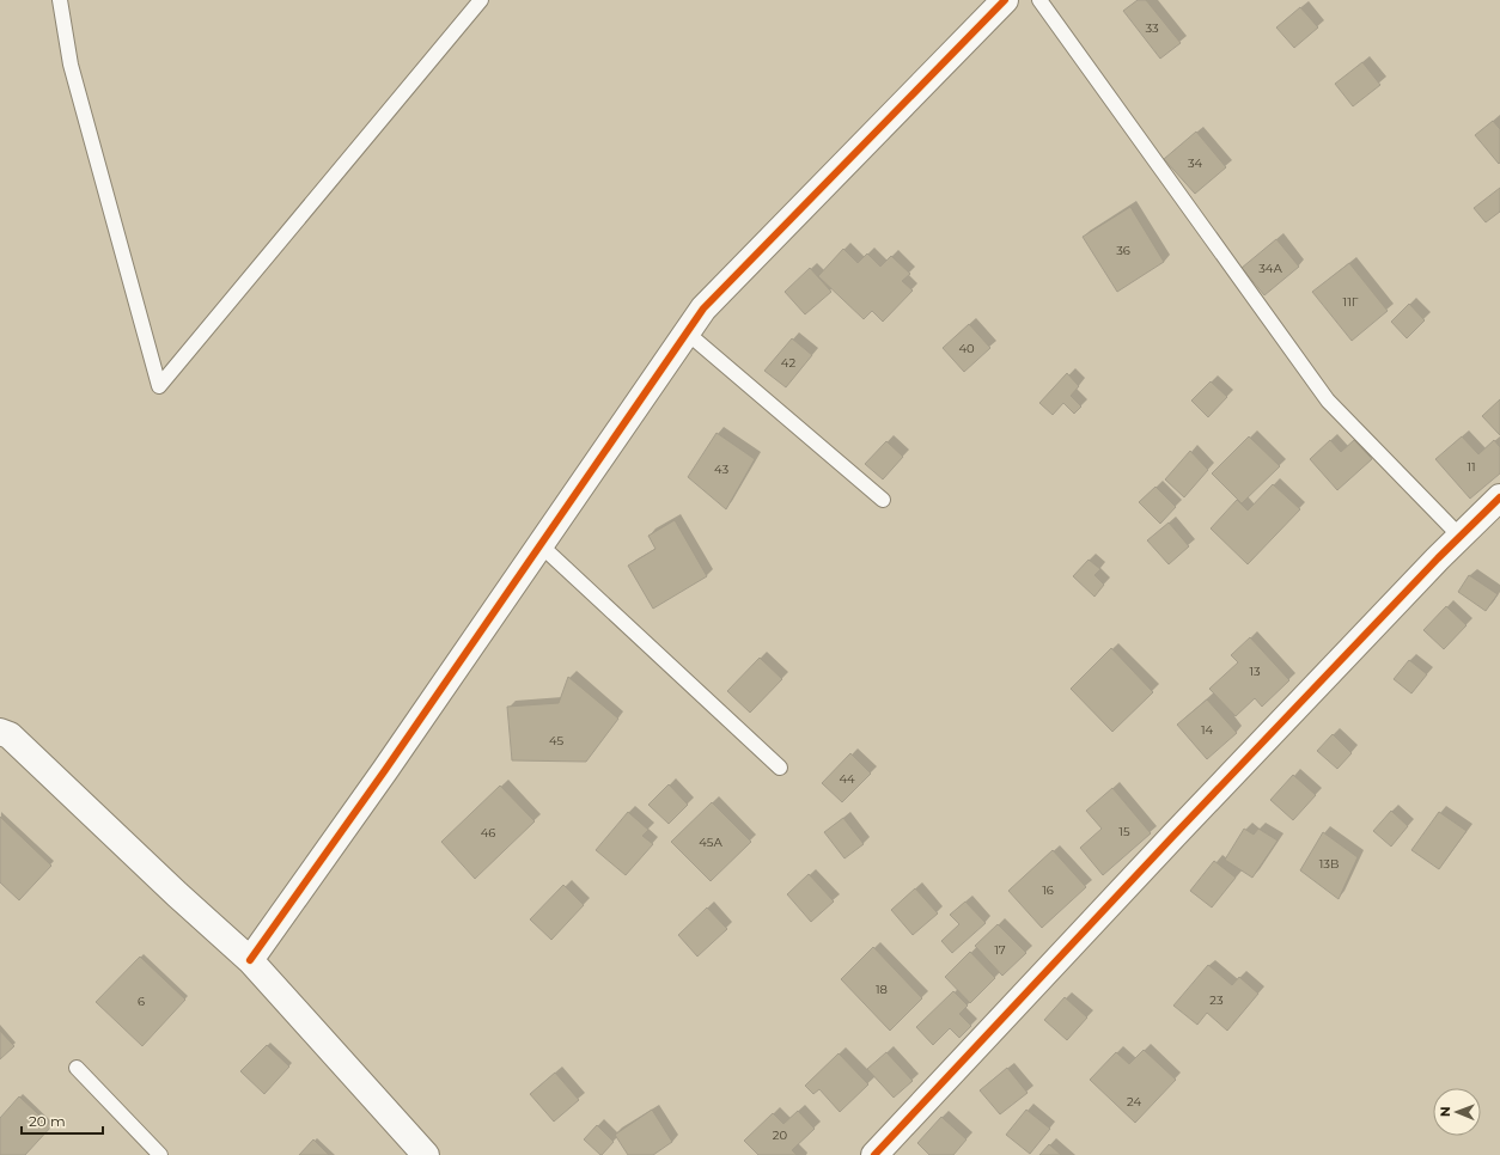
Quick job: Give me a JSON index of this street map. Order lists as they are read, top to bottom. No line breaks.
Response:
{"house_numbers":["33","34","36","34А","11Г","40","42","11","43","13","14","45","44","15","46","45А","13В","16","17","18","23","6","24","20"],"scale_bar":"20 m","north":"left"}
